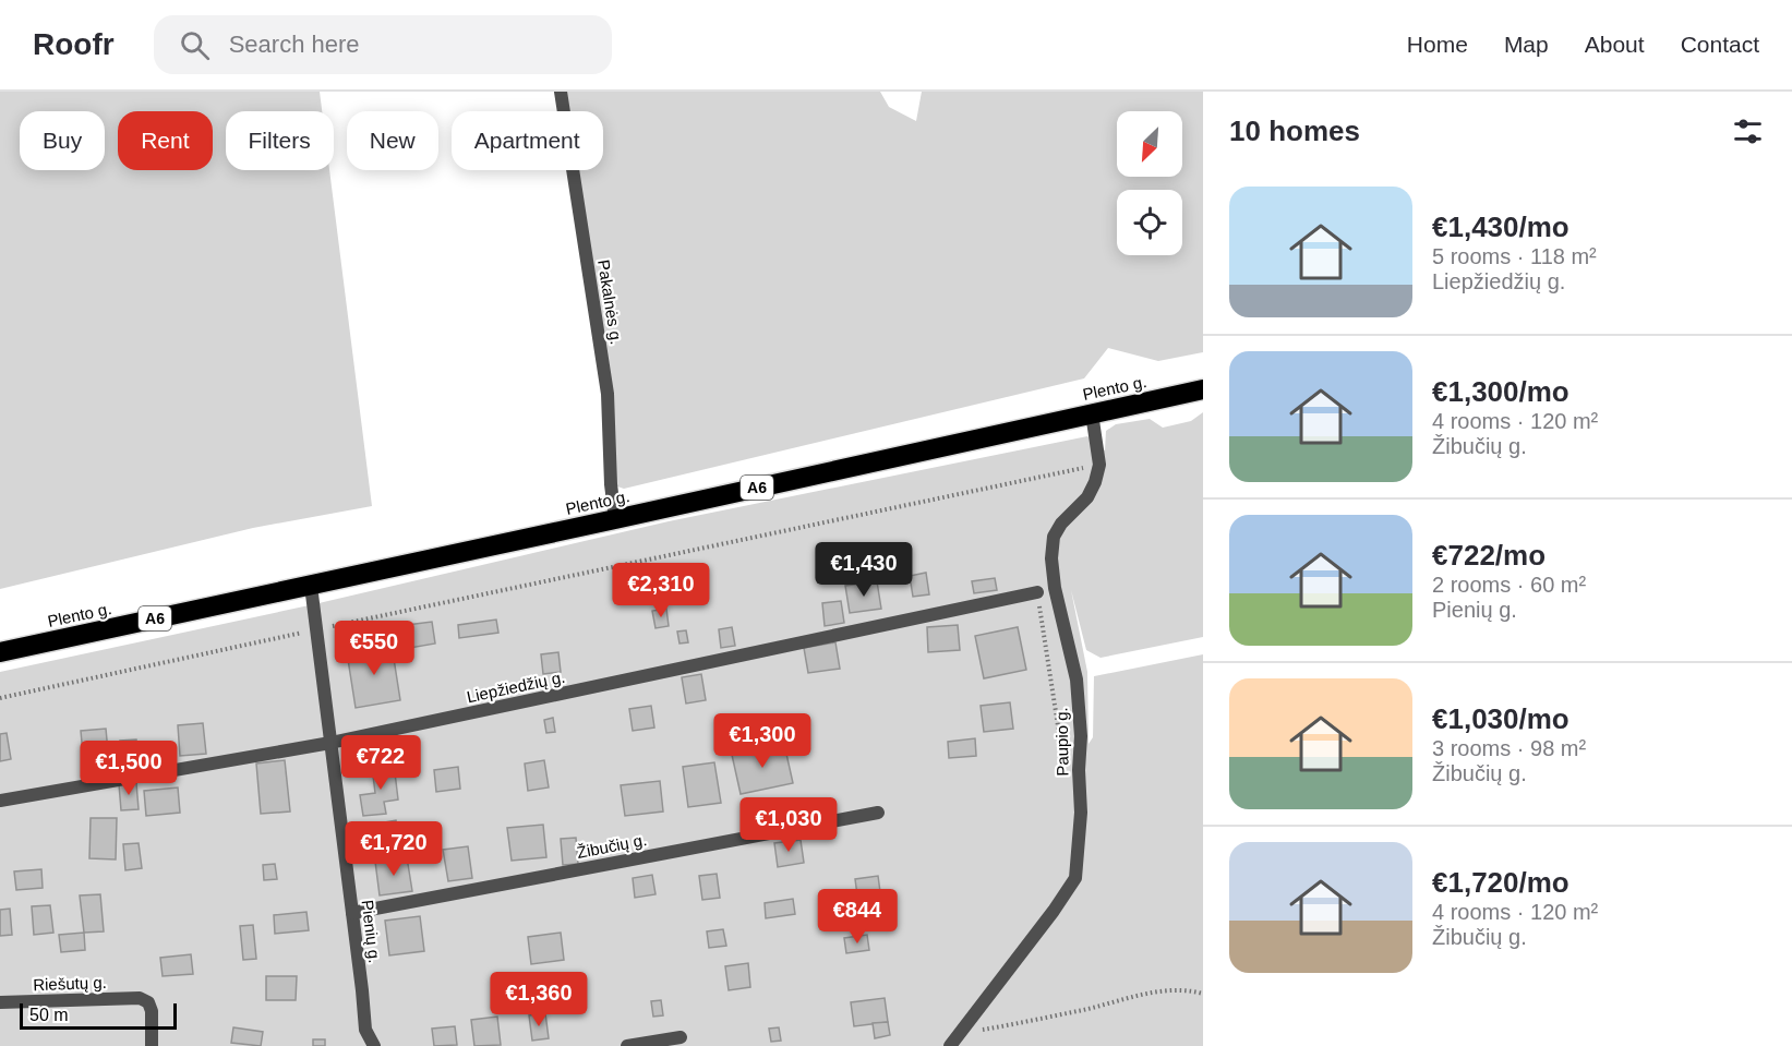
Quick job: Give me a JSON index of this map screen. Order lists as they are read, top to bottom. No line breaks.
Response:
{"streets":{"highway":["Plento g.","A6"],"street":["Pakalnės g.","Liepžiedžių g.","Paupio g.","Žibučių g.","Pienių g.","Riešutų g."]},"crossings":[["Pakalnės g.","Plento g."],["Plento g.","Paupio g."],["Plento g.","Pienių g."],["Liepžiedžių g.","Pienių g."],["Žibučių g.","Pienių g."]],"scale_bar":"50 m","north":"bottom left","page":{"header":"Roofr","search":"Search here","nav":["Home","Map","About","Contact"],"heading":"10 homes","chip":["Buy","Rent","Filters","New","Apartment"],"list":[{"name":"€1,430/mo","note":"5 rooms · 118 m² · Liepžiedžių g."},{"name":"€1,300/mo","note":"4 rooms · 120 m² · Žibučių g."},{"name":"€722/mo","note":"2 rooms · 60 m² · Pienių g."},{"name":"€1,030/mo","note":"3 rooms · 98 m² · Žibučių g."},{"name":"€1,720/mo","note":"4 rooms · 120 m² · Žibučių g."}],"price":["€1,430","€2,310","€550","€1,300","€722","€1,500","€1,030","€1,720","€844","€1,360"],"scale":"50 m"}}
